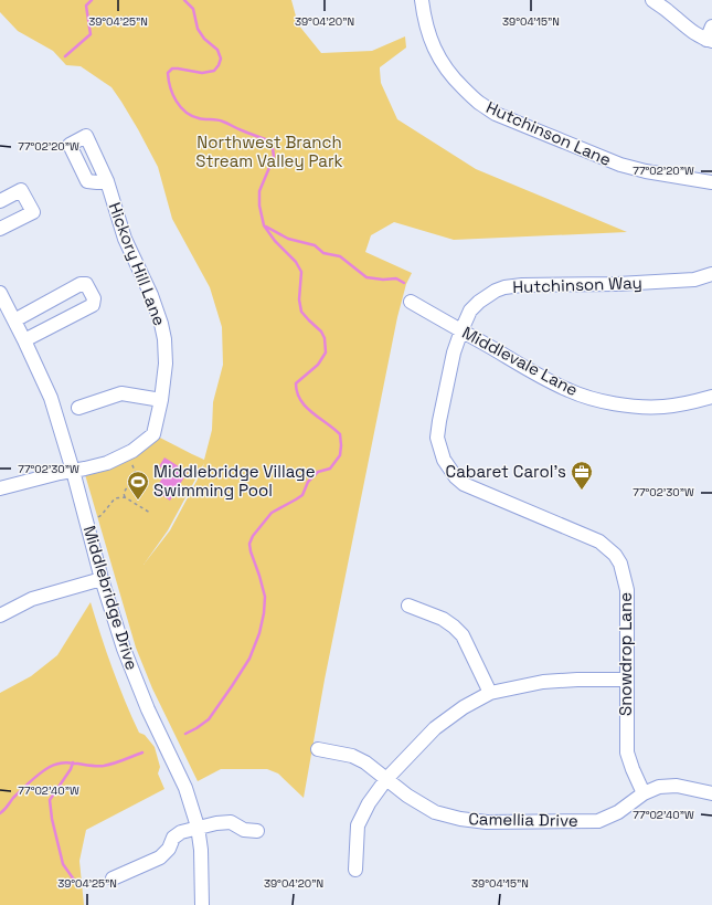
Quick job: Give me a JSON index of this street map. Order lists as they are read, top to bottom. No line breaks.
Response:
{"streets":{"street":["Hutchinson Lane","Hickory Hill Lane","Hutchinson Way","Middlevale Lane","Middlebridge Drive","Snowdrop Lane","Camellia Drive"]},"crossings":[["Hickory Hill Lane","Middlebridge Drive"],["Hutchinson Way","Middlevale Lane"],["Hutchinson Way","Snowdrop Lane"],["Middlevale Lane","Snowdrop Lane"],["Snowdrop Lane","Camellia Drive"]],"parks":["Northwest Branch Stream Valley Park"],"places":{"office":["Cabaret Carol's"],"sports":["Middlebridge Village Swimming Pool"]},"coordinates":["39°04'25\"N","39°04'20\"N","39°04'15\"N","77°02'20\"W","77°02'30\"W","77°02'40\"W"]}
